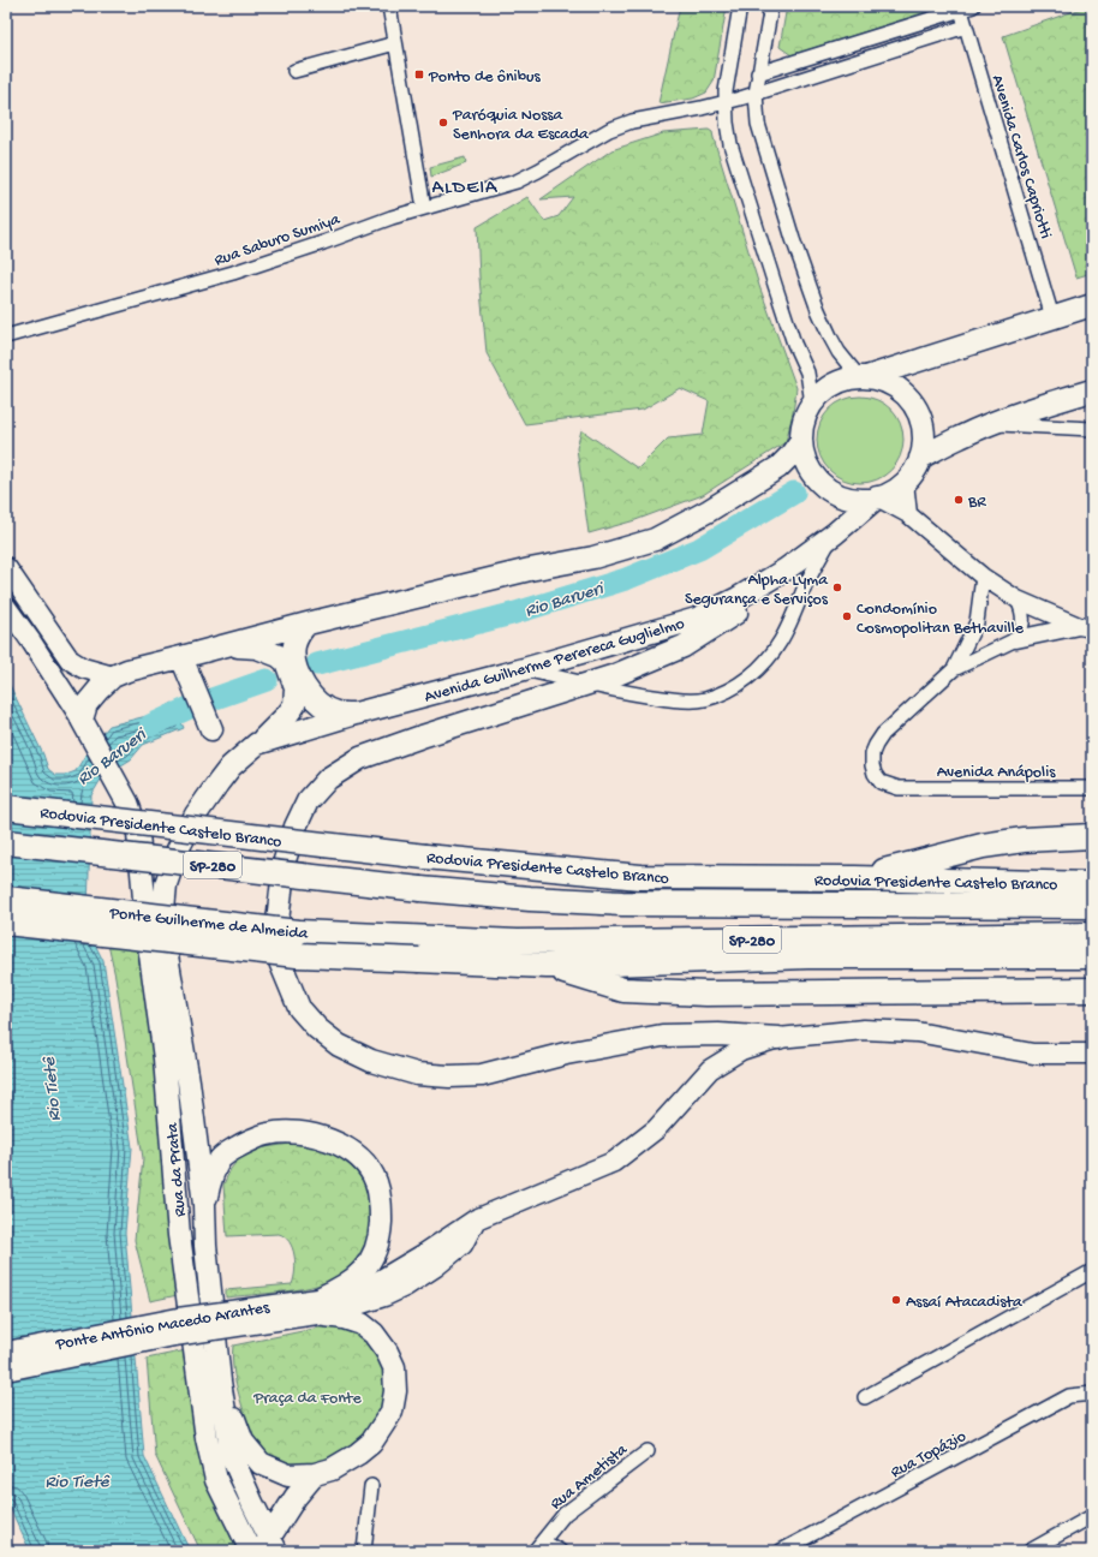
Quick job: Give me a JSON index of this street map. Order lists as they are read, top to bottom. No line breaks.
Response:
{"streets":{"highway":["Rodovia Presidente Castelo Branco","SP-280","Ponte Guilherme de Almeida"],"main road":["Avenida Guilherme Perereca Guglielmo","Rua da Prata","Ponte Antônio Macedo Arantes"],"street":["Avenida Carlos Capriotti","Rua Saburo Sumiya","Avenida Anápolis","Rua Topázio","Rua Ametista"]},"crossings":[["Avenida Carlos Capriotti","Rua Saburo Sumiya"],["Avenida Guilherme Perereca Guglielmo","Rua da Prata"]],"districts":["ALDEIA"],"water":["Rio Barueri","Rio Tietê"],"parks":["Praça da Fonte"],"places":{"transit":["Ponto de ônibus"],"other":["Paróquia Nossa Senhora da Escada","BR","Alpha Lyma Segurança e Serviços","Condomínio Cosmopolitan Bethaville","Assaí Atacadista"]}}
